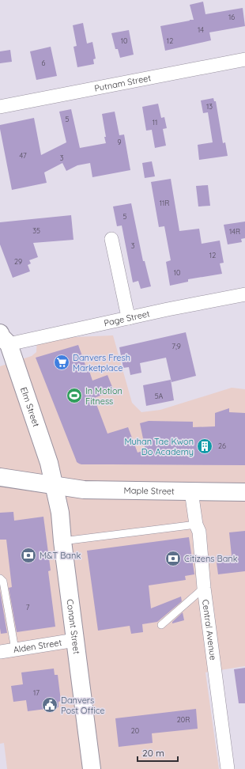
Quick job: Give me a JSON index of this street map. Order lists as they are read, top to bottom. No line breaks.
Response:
{"streets":{"main road":["Elm Street","Maple Street","Conant Street"],"street":["Putnam Street","Page Street","Central Avenue","Alden Street"]},"crossings":[["Page Street","Elm Street"],["Elm Street","Maple Street"],["Elm Street","Conant Street"],["Maple Street","Conant Street"],["Maple Street","Central Avenue"],["Conant Street","Alden Street"]],"places":{"supermarket":["Danvers Fresh Marketplace"],"sports":["In Motion Fitness"],"building":["Muhan Tae Kwon Do Academy"],"bank":["M&T Bank","Citizens Bank"],"public building":["Danvers Post Office"]},"house_numbers":["16","14","10","12","6","13","5","11","9","47","3","11R","5","35","14R","3","12","29","10","7;9","5A","26","7","17","20R","20"],"scale_bar":"20 m"}
